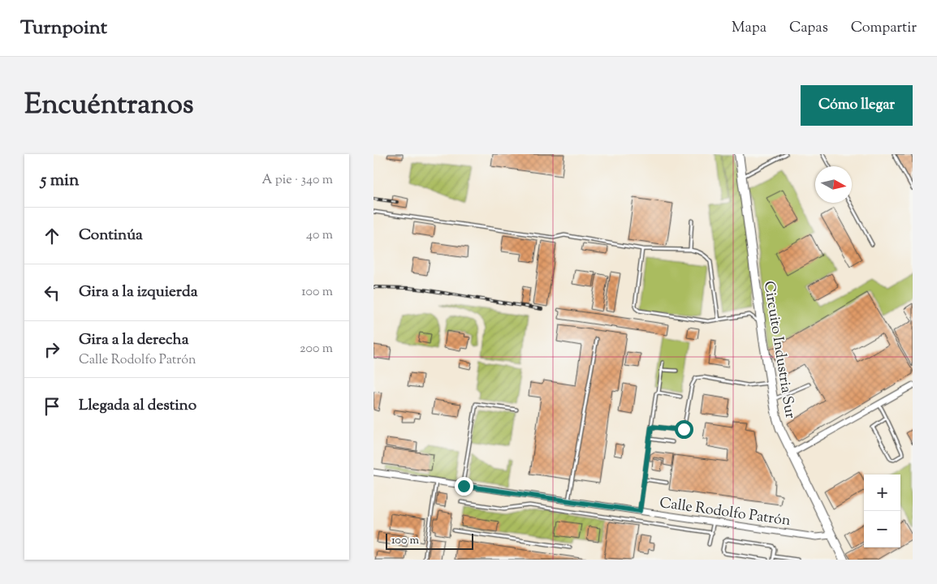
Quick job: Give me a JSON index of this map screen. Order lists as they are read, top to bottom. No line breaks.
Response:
{"streets":{"main road":["Circuito Industria Sur"],"street":["Calle Rodolfo Patrón"]},"crossings":[["Circuito Industria Sur","Calle Rodolfo Patrón"]],"scale_bar":"100 m","north":"right","page":{"header":"Turnpoint","nav":["Mapa","Capas","Compartir"],"title":"Encuéntranos","buttons":"Cómo llegar","heading":["5 min","A pie · 340 m"],"list":[["Continúa","40 m"],["Gira a la izquierda","100 m"],["Gira a la derecha","Calle Rodolfo Patrón","200 m"],"Llegada al destino"],"map_buttons":["+","−"],"scale":"100 m"}}
